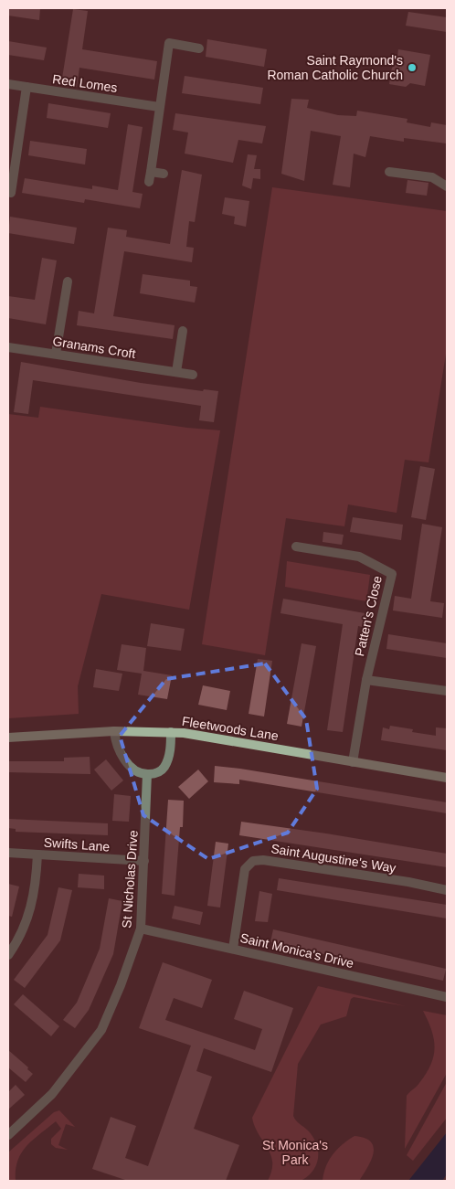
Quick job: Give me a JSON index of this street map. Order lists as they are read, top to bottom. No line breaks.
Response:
{"streets":{"street":["Red Lomes","Granams Croft","Patten's Close","Fleetwoods Lane","Swifts Lane","Saint Augustine's Way","St Nicholas Drive","Saint Monica's Drive"]},"crossings":[["Patten's Close","Fleetwoods Lane"],["Swifts Lane","St Nicholas Drive"],["Saint Augustine's Way","Saint Monica's Drive"],["St Nicholas Drive","Saint Monica's Drive"]],"parks":["St Monica's Park"],"places":["Saint Raymond's Roman Catholic Church"]}
